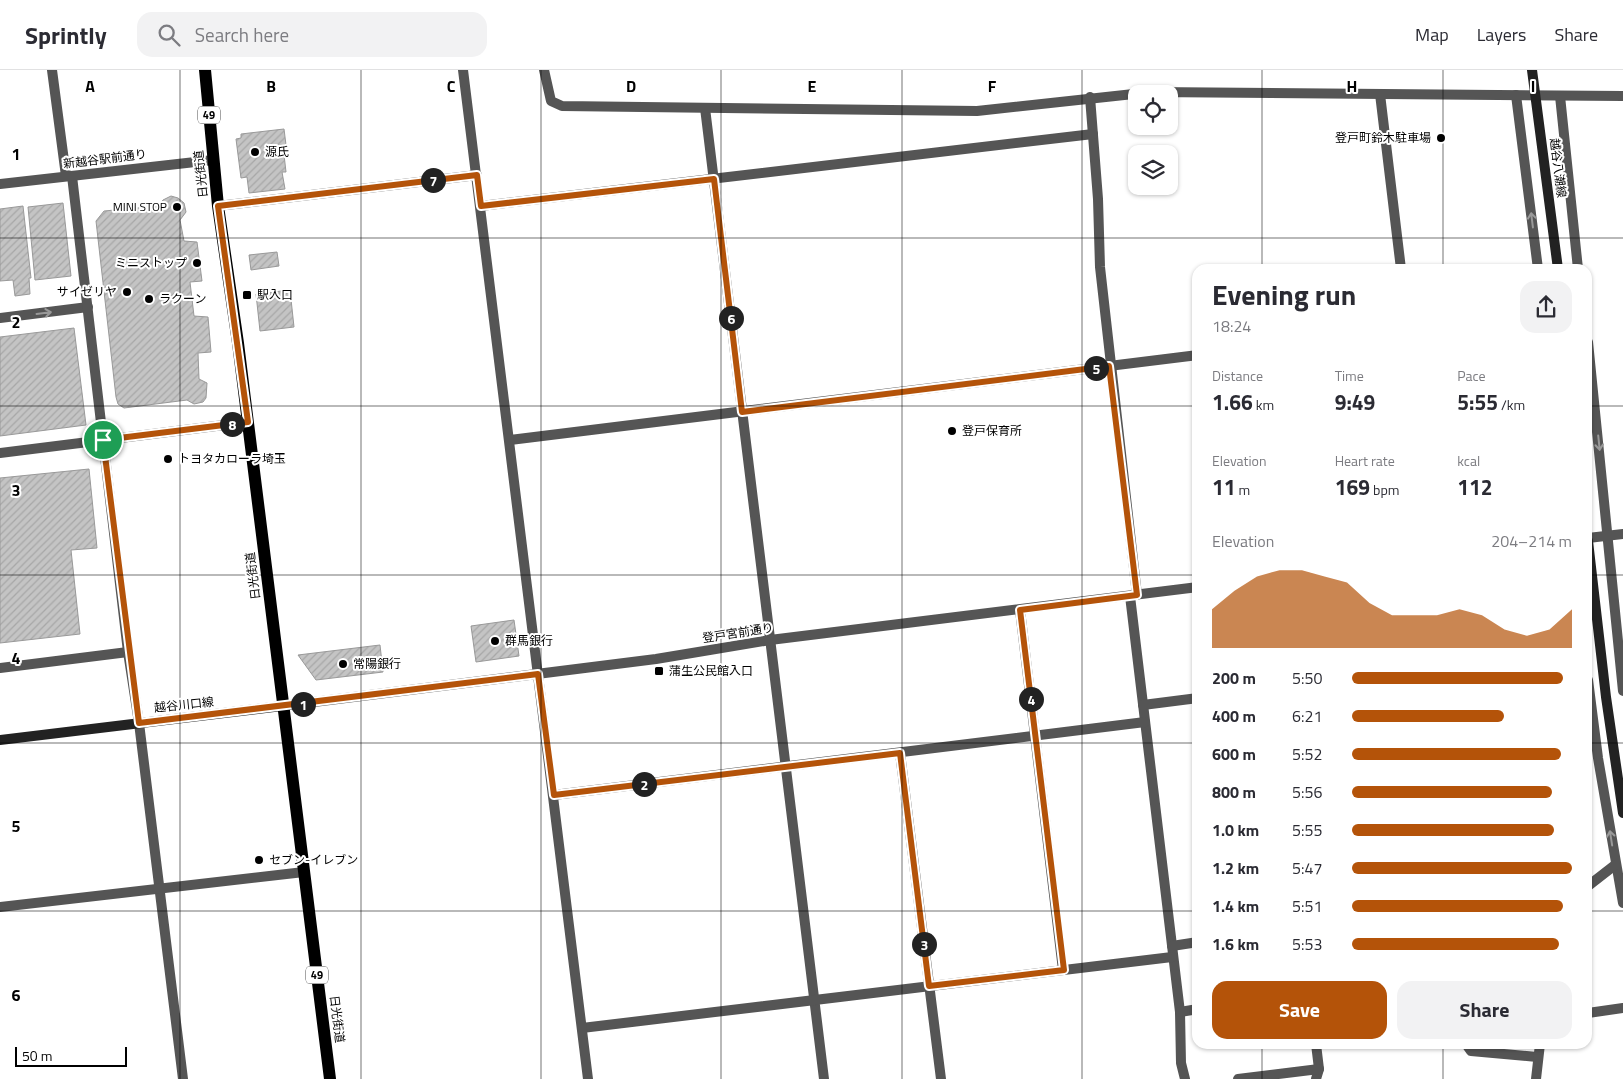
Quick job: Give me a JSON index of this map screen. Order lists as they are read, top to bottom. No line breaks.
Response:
{"streets":{"main road":["49","越谷八潮線","日光街道","越谷川口線"],"street":["新越谷駅前通り","登戸宮前通り"]},"crossings":[["新越谷駅前通り","日光街道"],["日光街道","登戸宮前通り"],["日光街道","越谷川口線"],["登戸宮前通り","越谷川口線"]],"places":{"other":["登戸町鈴木駐車場","源氏","MINI STOP","ミニストップ","サイゼリヤ","ラクーン","登戸保育所","トヨタカローラ埼玉","群馬銀行","常陽銀行","セブン-イレブン"],"transit":["駅入口","蒲生公民館入口"]},"scale_bar":"50 m","page":{"header":"Sprintly","search":"Search here","nav":["Map","Layers","Share"],"pins":["7","6","5","8","4","1","2","3"],"heading":["Evening run","18:24"],"stats":[["Distance","1.66 km"],["Time","9:49"],["Pace","5:55 /km"],["Elevation","11 m"],["Heart rate","169 bpm"],["kcal","112"]],"chart":["Elevation","204–214 m"],"list":[{"name":"200 m","note":"5:50"},{"name":"400 m","note":"6:21"},{"name":"600 m","note":"5:52"},{"name":"800 m","note":"5:56"},{"name":"1.0 km","note":"5:55"},{"name":"1.2 km","note":"5:47"},{"name":"1.4 km","note":"5:51"},{"name":"1.6 km","note":"5:53"}],"buttons":["Save","Share"],"scale":"50 m"},"grid":{"columns":["A","B","C","D","E","F","H","I"],"rows":["1","2","3","4","5","6"]}}
